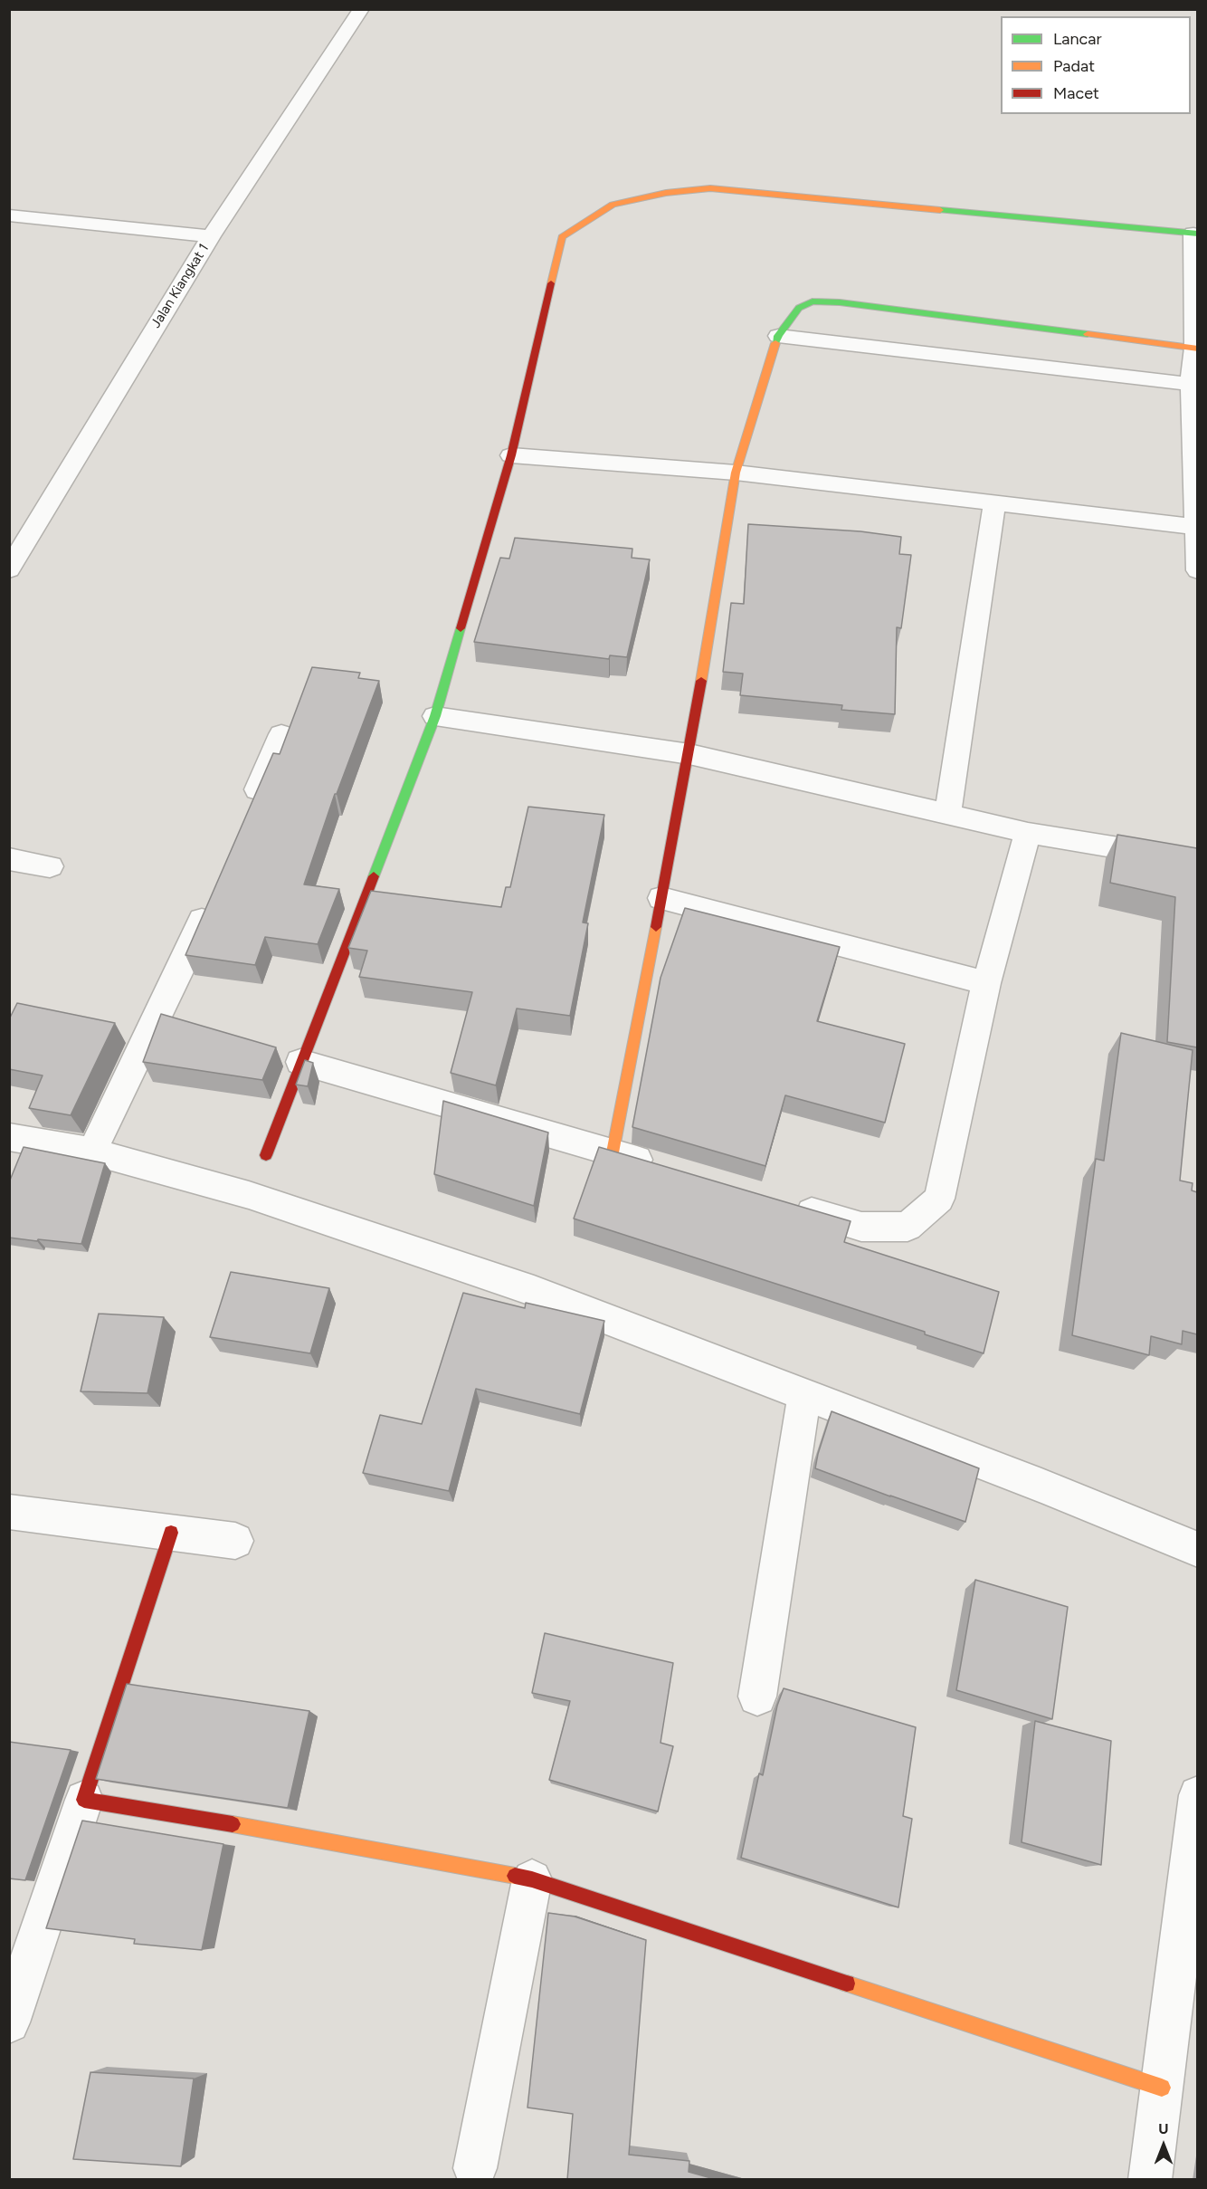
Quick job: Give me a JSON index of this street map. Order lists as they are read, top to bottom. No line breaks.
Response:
{"streets":{"street":["Jalan Kiangkat 1"]},"legend":["Lancar","Padat","Macet"],"north":"top"}
